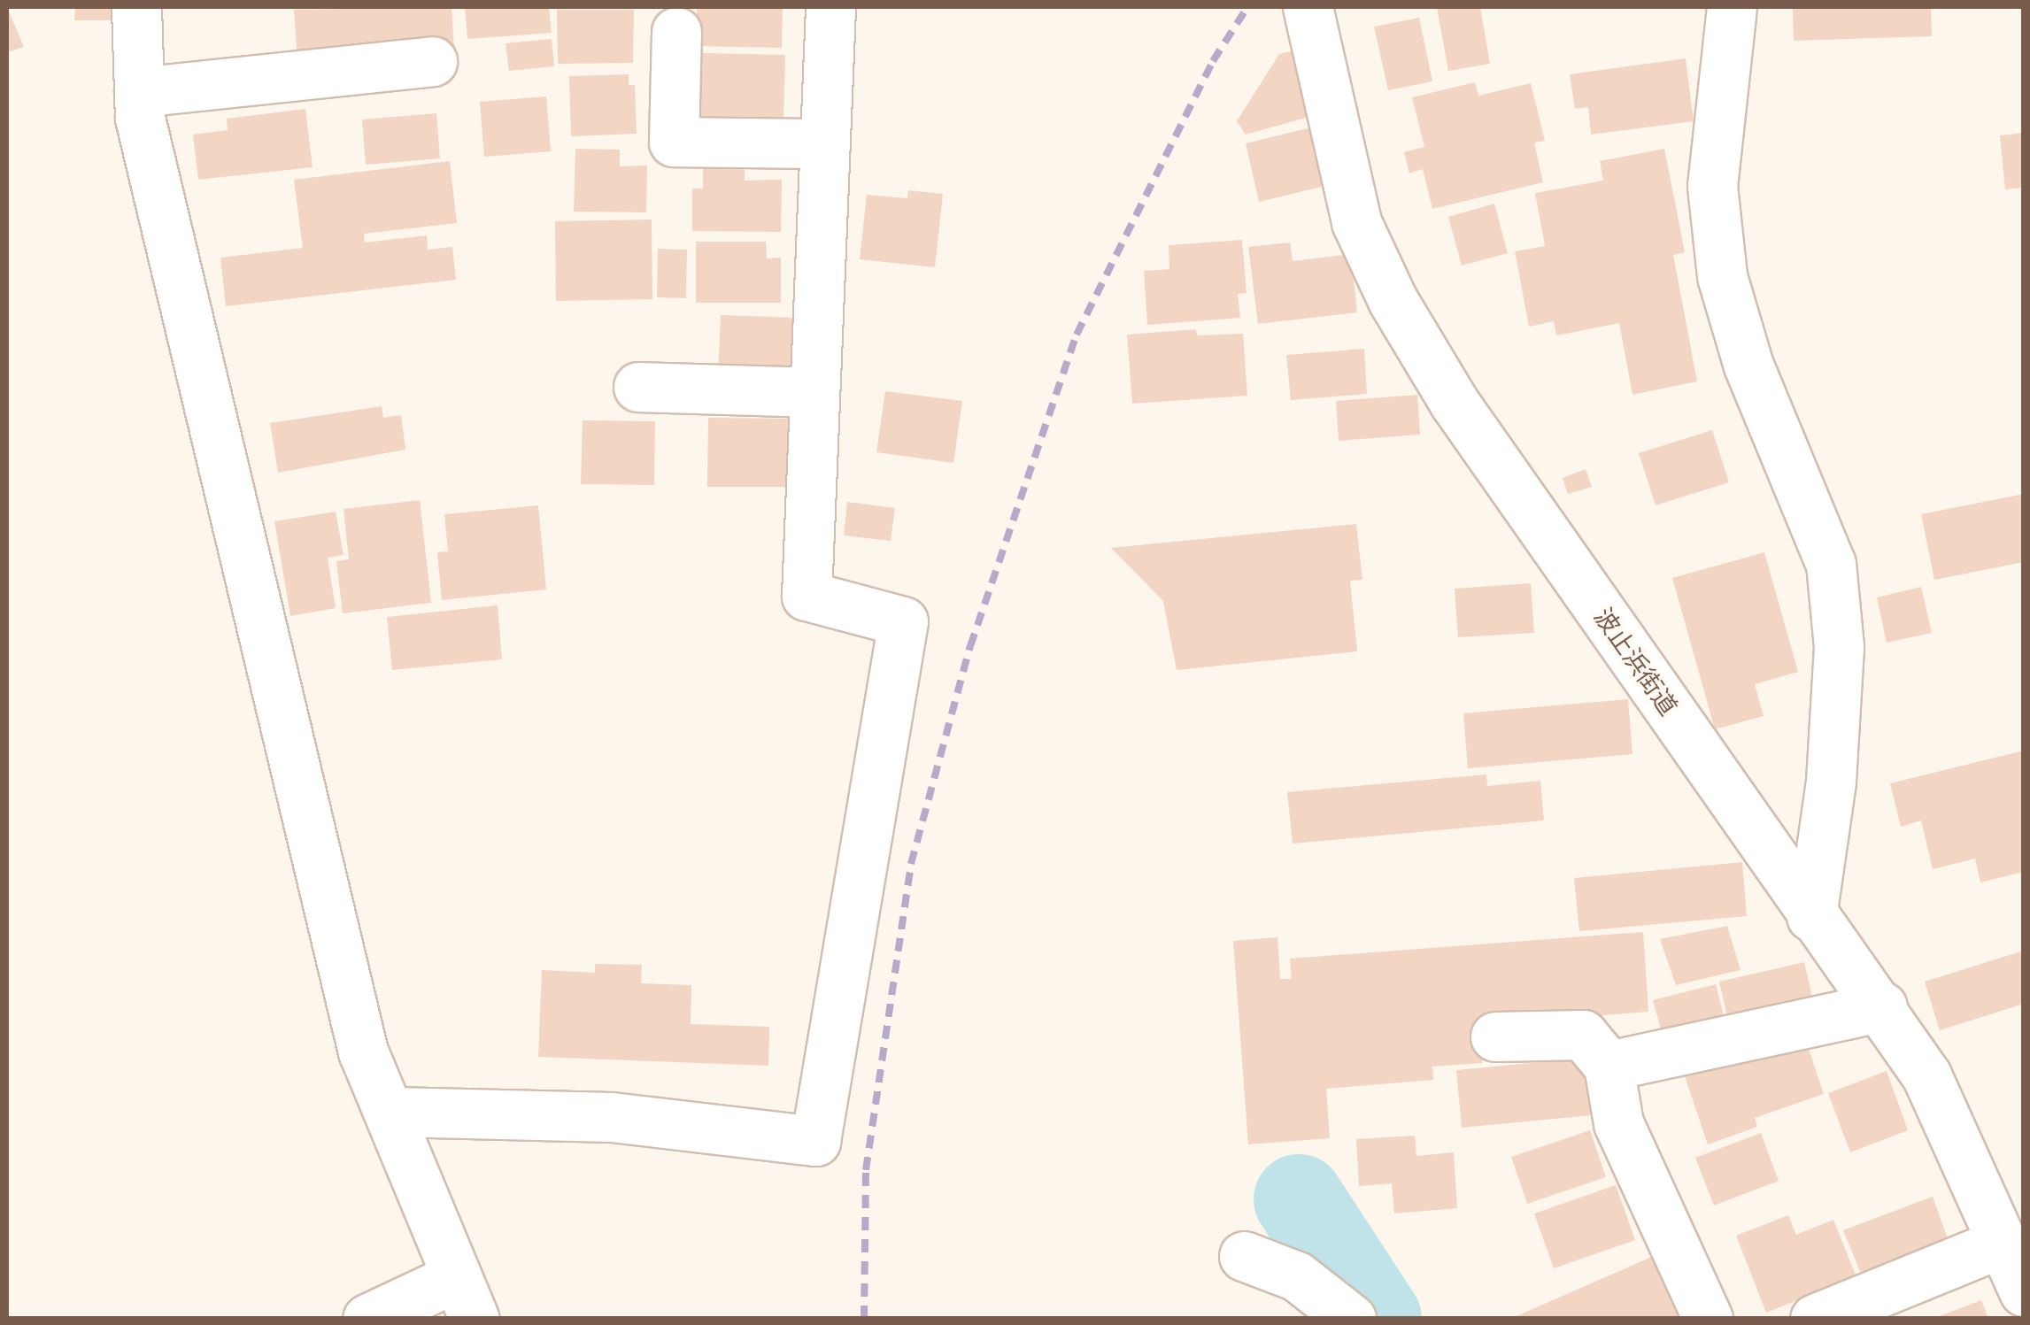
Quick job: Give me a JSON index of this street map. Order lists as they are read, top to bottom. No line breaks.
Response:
{"streets":{"street":["波止浜街道"]}}
